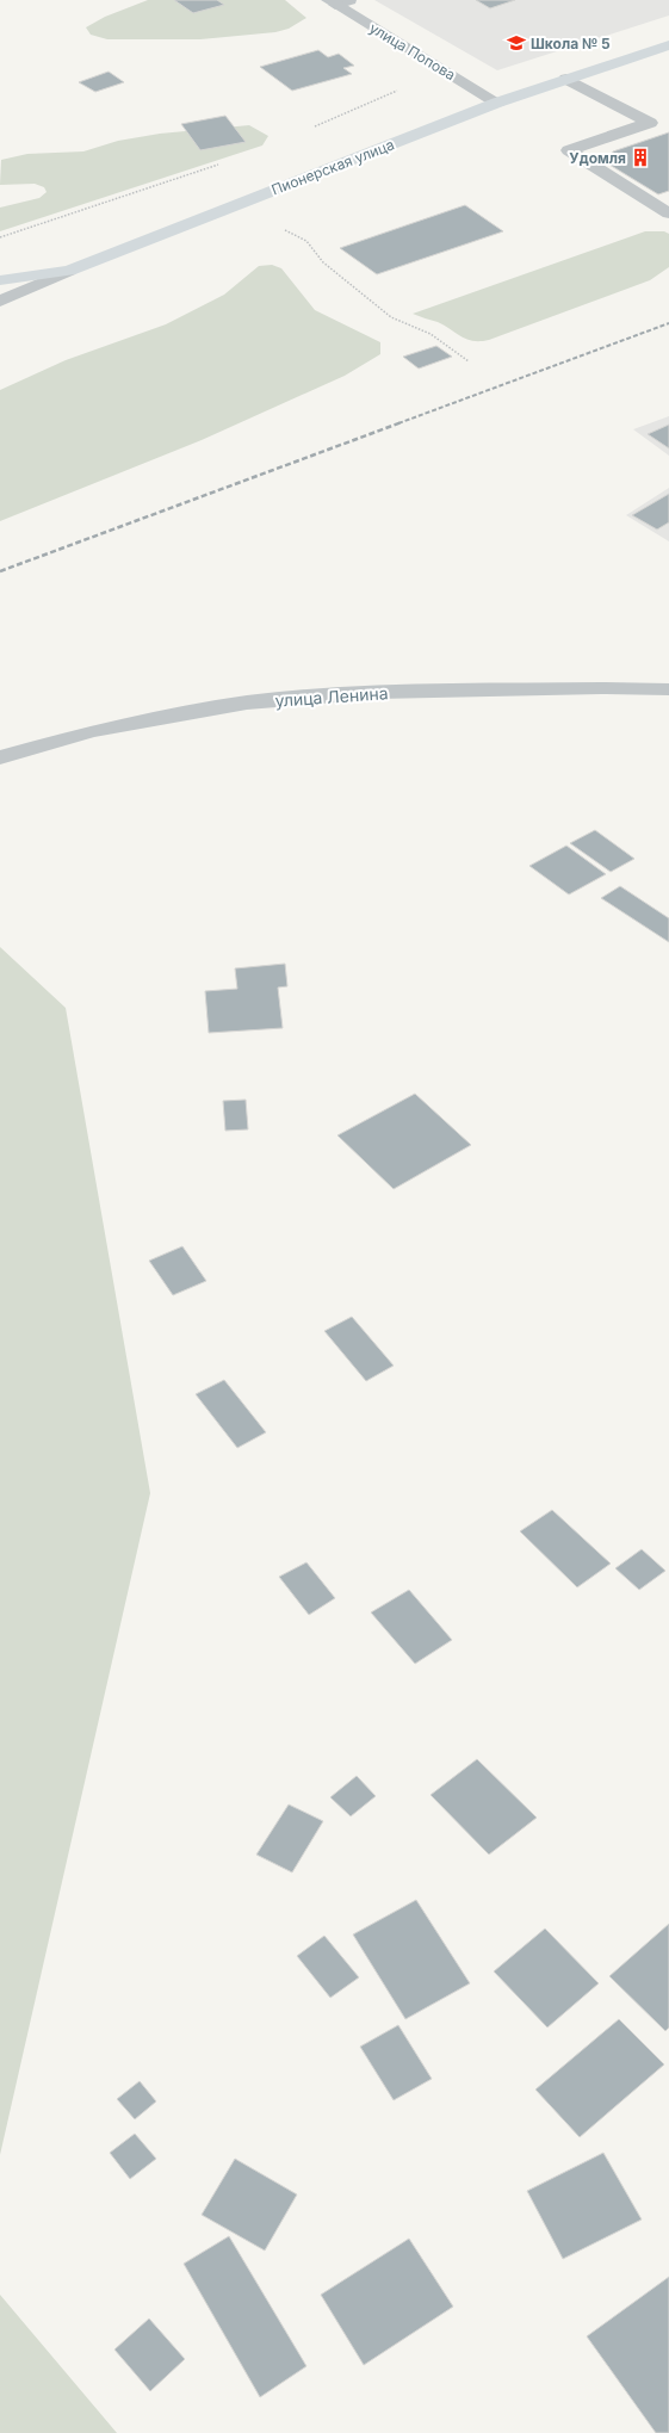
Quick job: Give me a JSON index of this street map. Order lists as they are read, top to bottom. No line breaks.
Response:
{"streets":{"street":["улица Попова","Пионерская улица","улица Ленина"]},"crossings":[["улица Попова","Пионерская улица"]],"places":{"school or university":["Школа № 5"],"building":["Удомля"]}}
